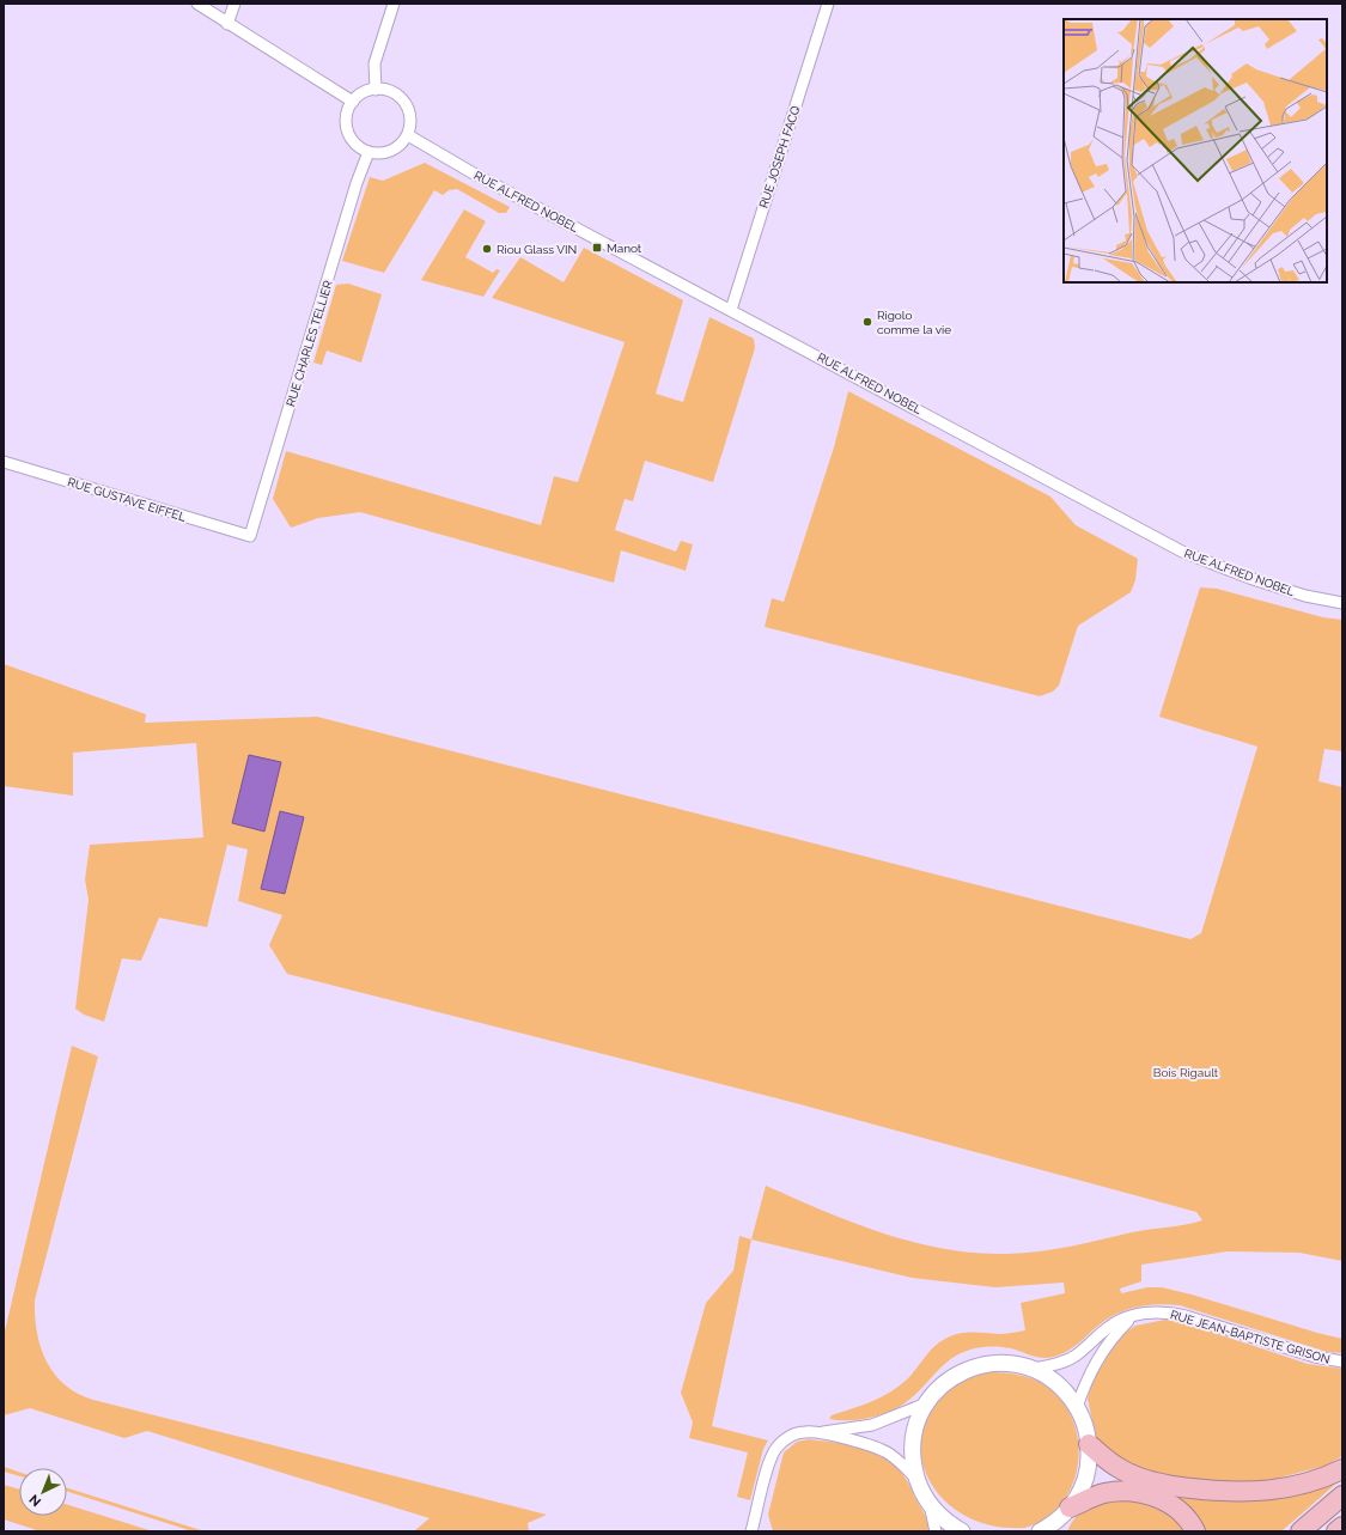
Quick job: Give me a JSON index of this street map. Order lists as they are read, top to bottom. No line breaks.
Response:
{"streets":{"street":["RUE JOSEPH FACQ","RUE ALFRED NOBEL","RUE CHARLES TELLIER","RUE GUSTAVE EIFFEL","RUE JEAN-BAPTISTE GRISON"]},"crossings":[["RUE JOSEPH FACQ","RUE ALFRED NOBEL"],["RUE ALFRED NOBEL","RUE CHARLES TELLIER"],["RUE CHARLES TELLIER","RUE GUSTAVE EIFFEL"]],"parks":["Bois Rigault"],"places":{"transit":["Manot"],"other":["Riou Glass VIN","Rigolo comme la vie"]},"north":"bottom left"}
